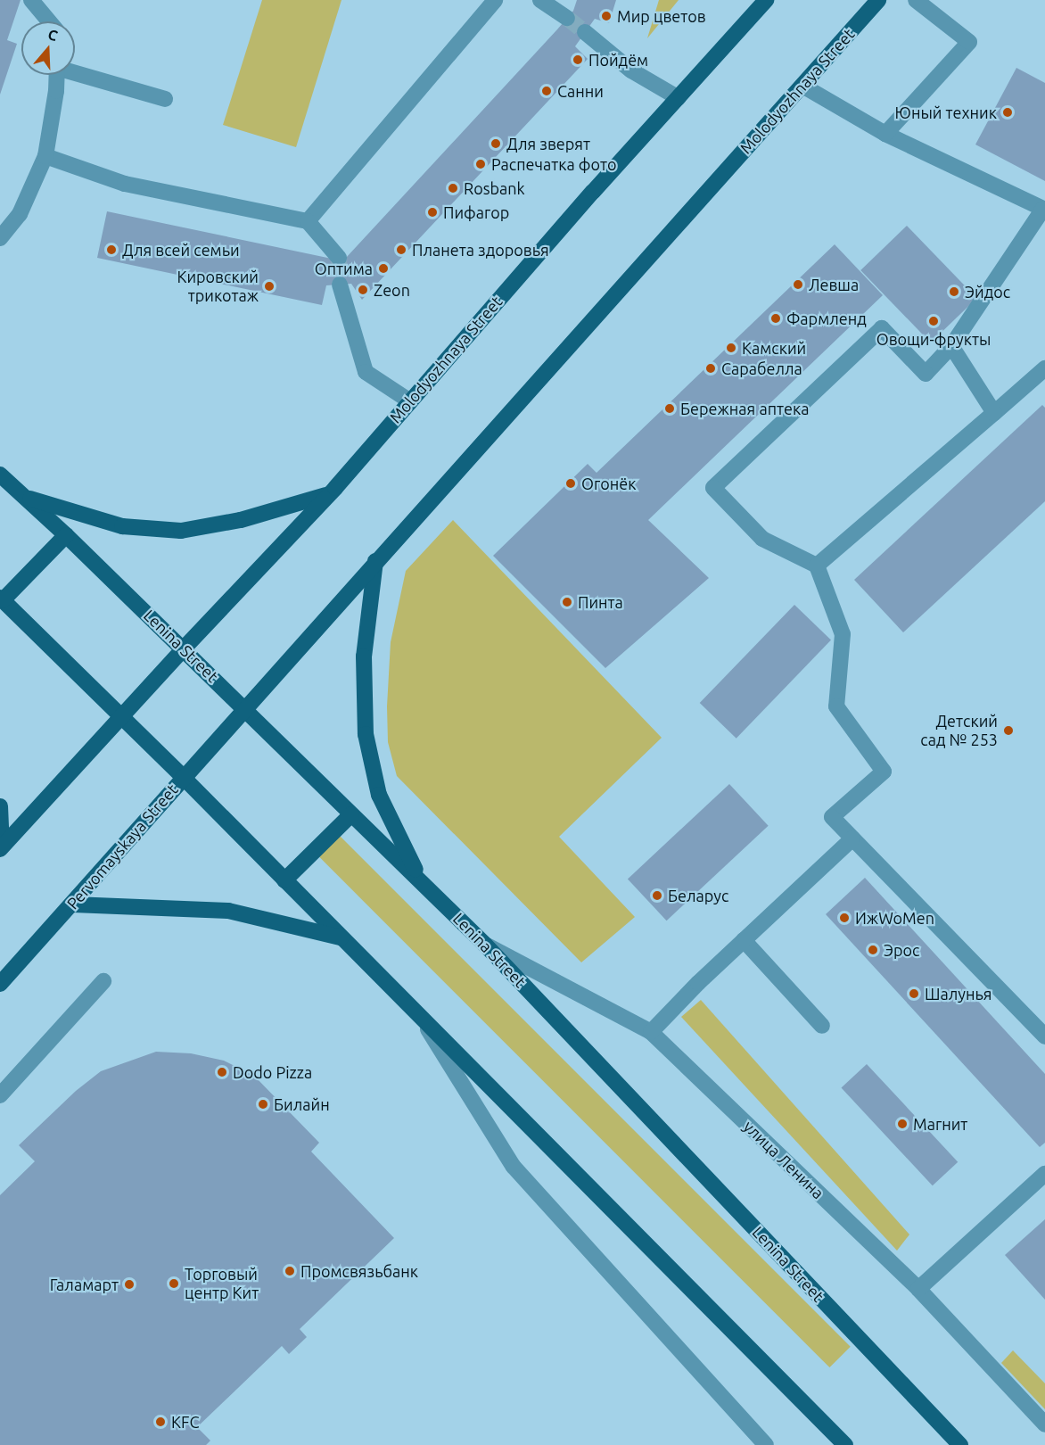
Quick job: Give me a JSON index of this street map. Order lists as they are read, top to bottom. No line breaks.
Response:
{"streets":{"main road":["Molodyozhnaya Street","Lenina Street","Pervomayskaya Street"],"street":["улица Ленина"]},"crossings":[["Molodyozhnaya Street","Lenina Street"],["Molodyozhnaya Street","Pervomayskaya Street"],["Lenina Street","Pervomayskaya Street"],["Lenina Street","улица Ленина"]],"places":["Мир цветов","Пойдём","Санни","Юный техник","Для зверят","Распечатка фото","Rosbank","Пифагор","Для всей семьи","Планета здоровья","Оптима","Левша","Кировский трикотаж","Zeon","Эйдос","Фармленд","Овощи-фрукты","Камский","Сарабелла","Бережная аптека","Огонёк","Пинта","Детский сад № 253","Беларус","ИжWoMen","Эрос","Шалунья","Dodo Pizza","Билайн","Магнит","Промсвязьбанк","Торговый центр Кит","Галамарт","KFC"],"north":"top"}
